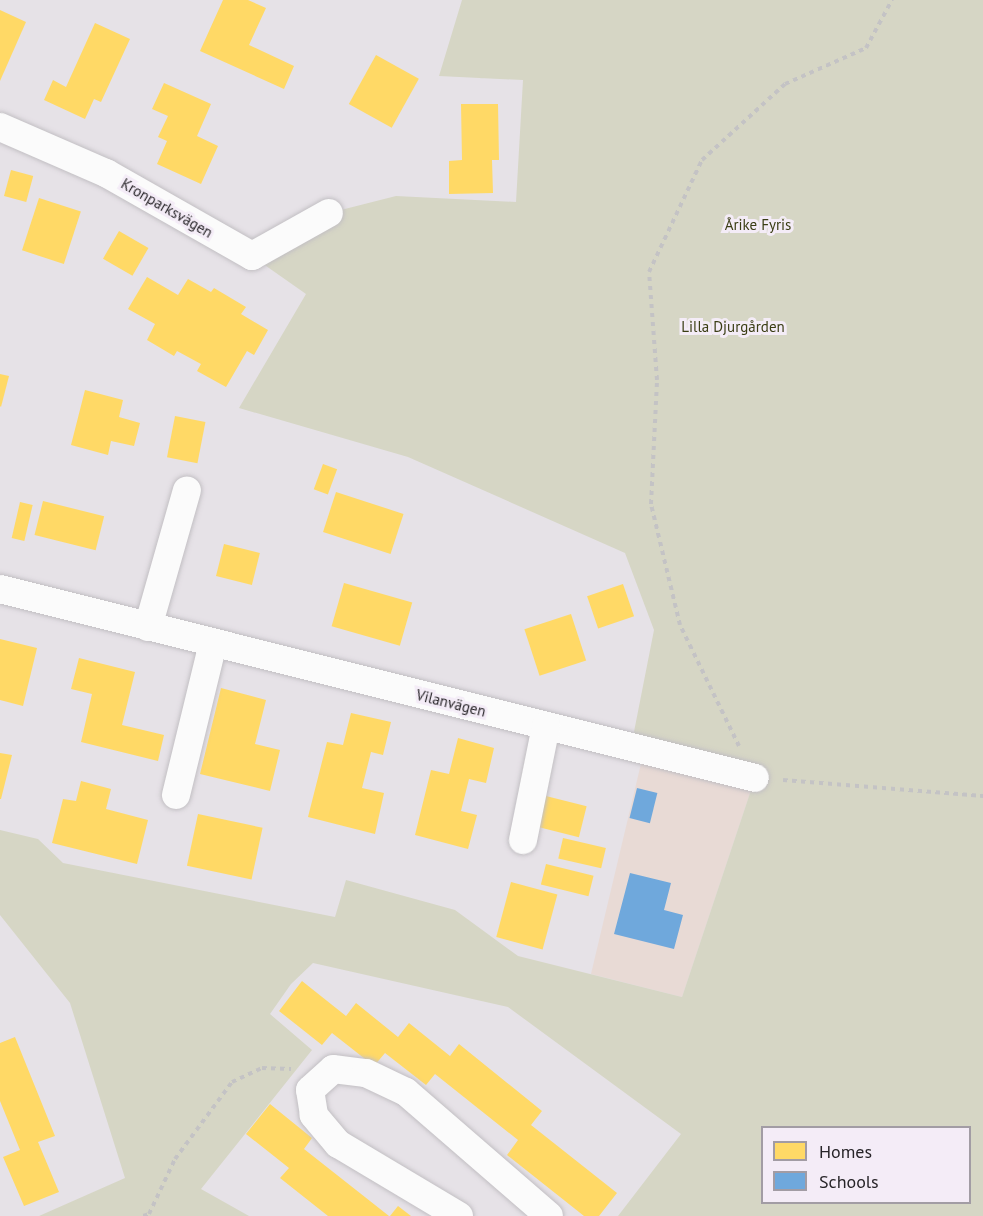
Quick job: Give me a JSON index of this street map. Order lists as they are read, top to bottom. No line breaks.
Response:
{"streets":{"street":["Kronparksvägen","Vilanvägen"]},"parks":["Årike Fyris","Lilla Djurgården"],"legend":["Homes","Schools"]}
